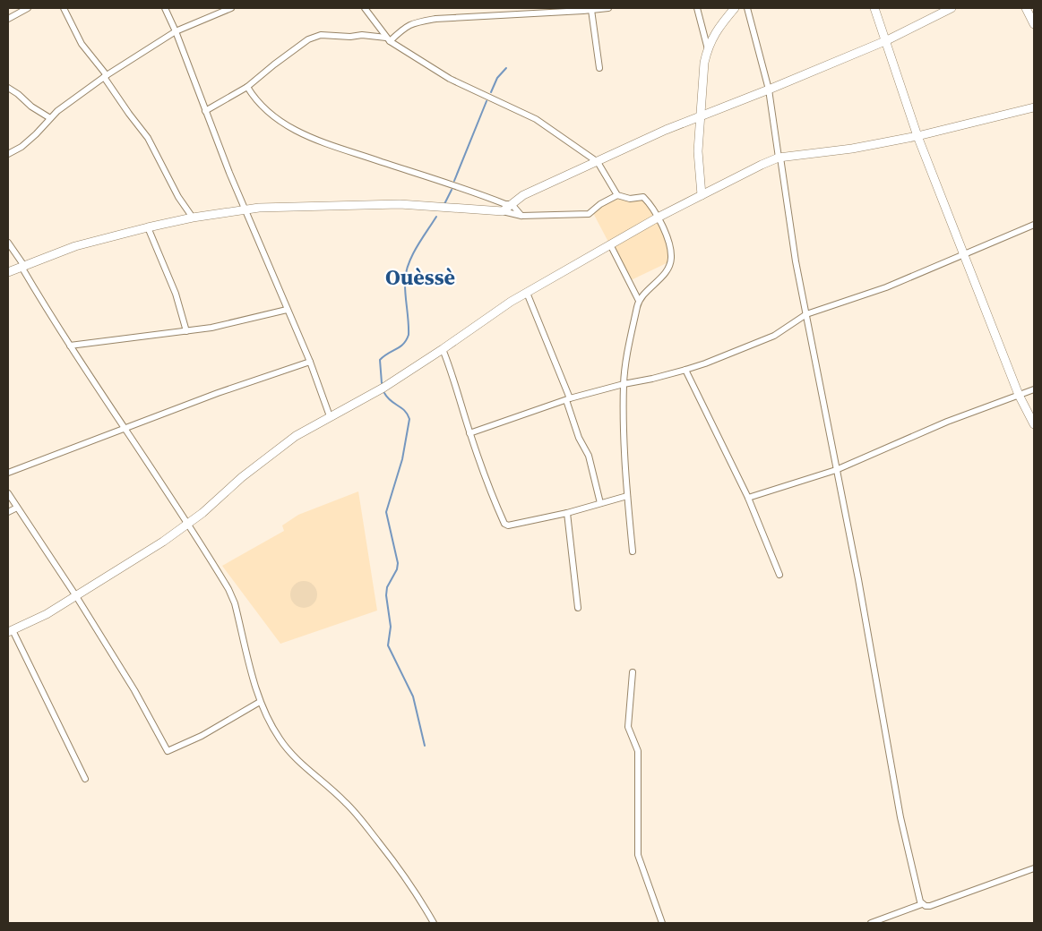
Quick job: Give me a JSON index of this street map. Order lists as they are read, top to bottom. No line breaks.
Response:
{"districts":["Ouèssè"]}
